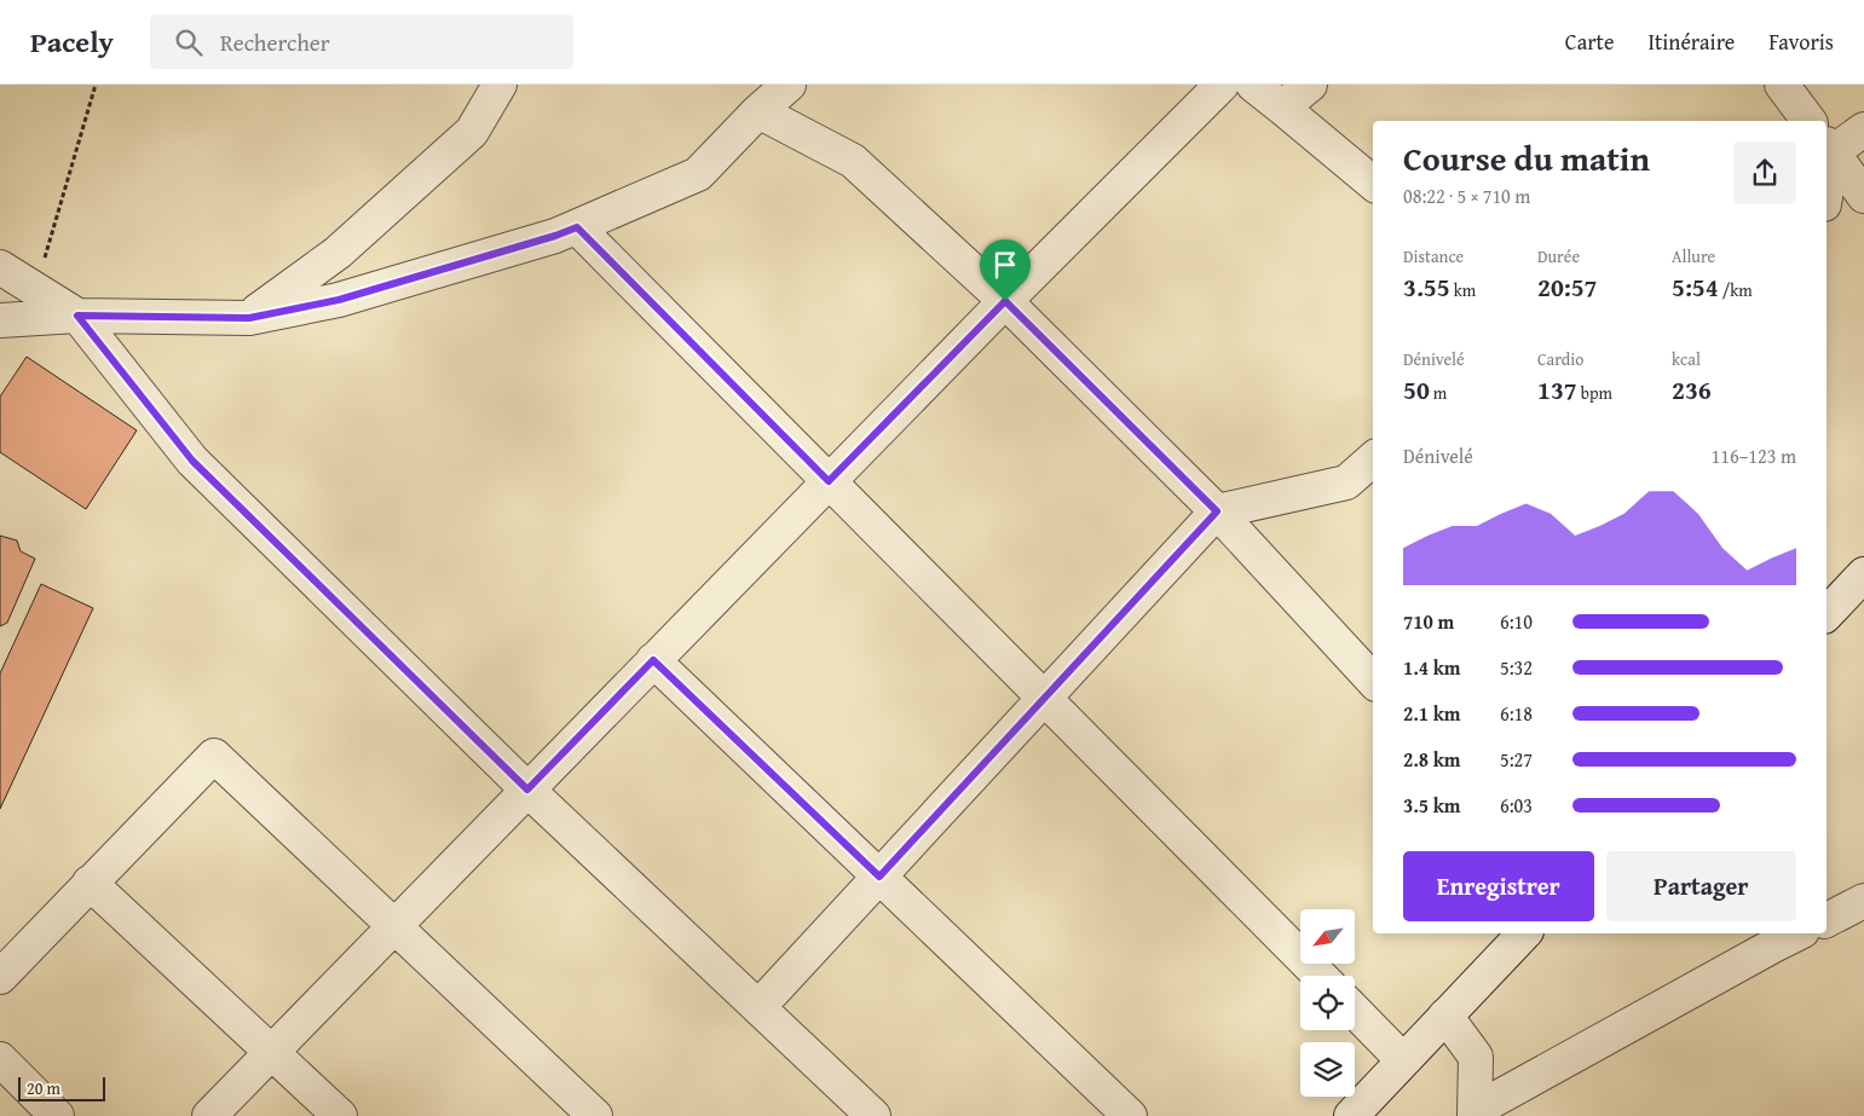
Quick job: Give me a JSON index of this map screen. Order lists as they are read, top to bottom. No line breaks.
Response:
{"scale_bar":"20 m","north":"bottom left","page":{"header":"Pacely","search":"Rechercher","nav":["Carte","Itinéraire","Favoris"],"heading":["Course du matin","08:22 · 5 × 710 m"],"stats":[["Distance","3.55 km"],["Durée","20:57"],["Allure","5:54 /km"],["Dénivelé","50 m"],["Cardio","137 bpm"],["kcal","236"]],"chart":["Dénivelé","116–123 m"],"list":[{"name":"710 m","note":"6:10"},{"name":"1.4 km","note":"5:32"},{"name":"2.1 km","note":"6:18"},{"name":"2.8 km","note":"5:27"},{"name":"3.5 km","note":"6:03"}],"buttons":["Enregistrer","Partager"],"scale":"20 m"}}
